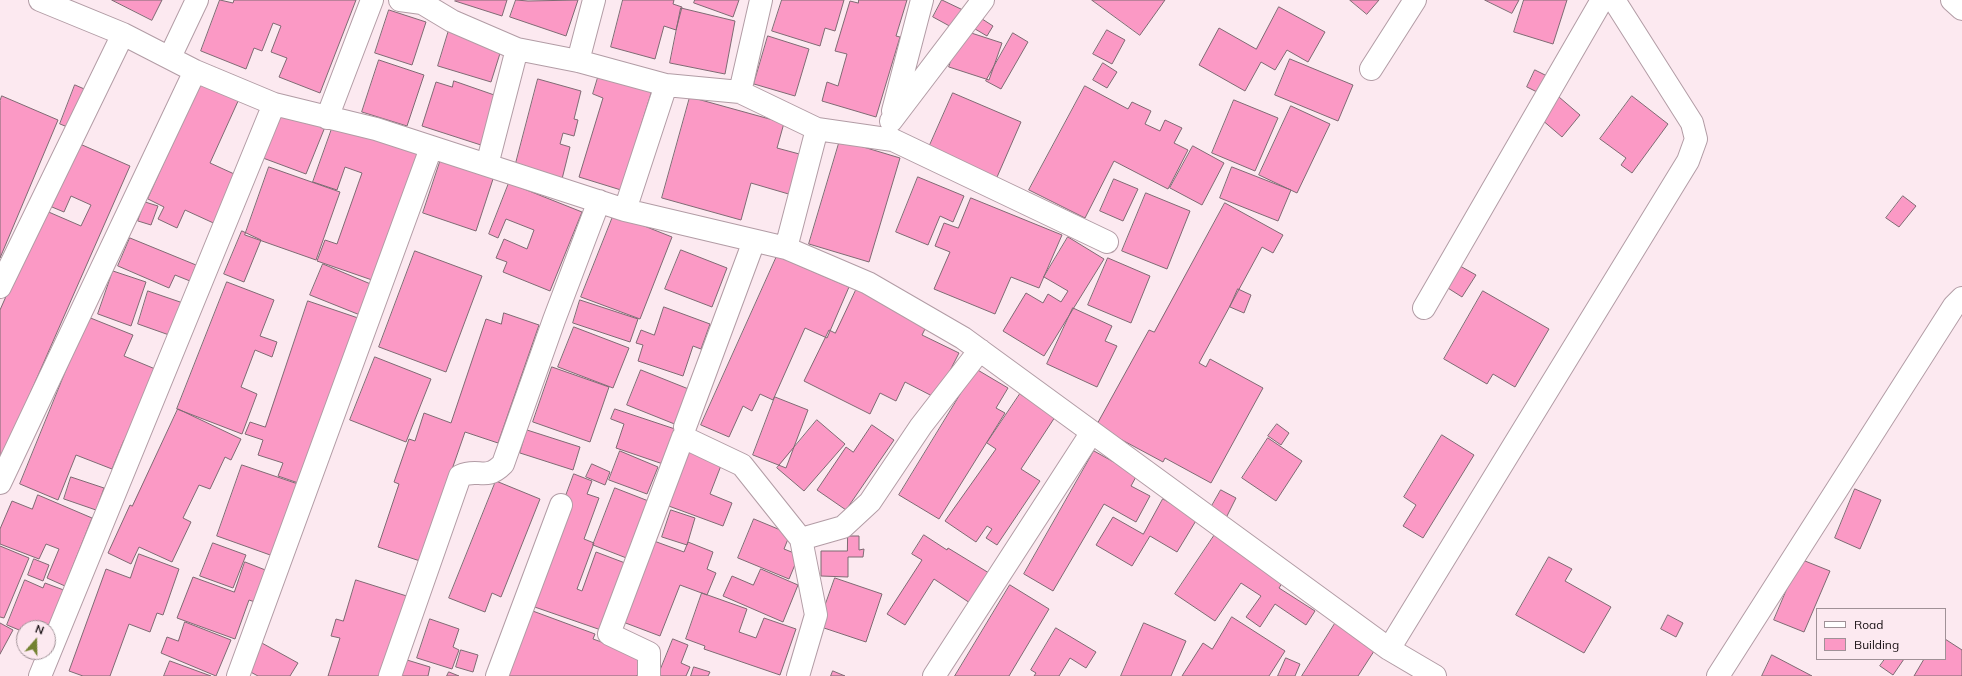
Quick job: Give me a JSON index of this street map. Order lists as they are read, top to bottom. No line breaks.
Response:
{"legend":["Road","Building"],"north":"top"}
